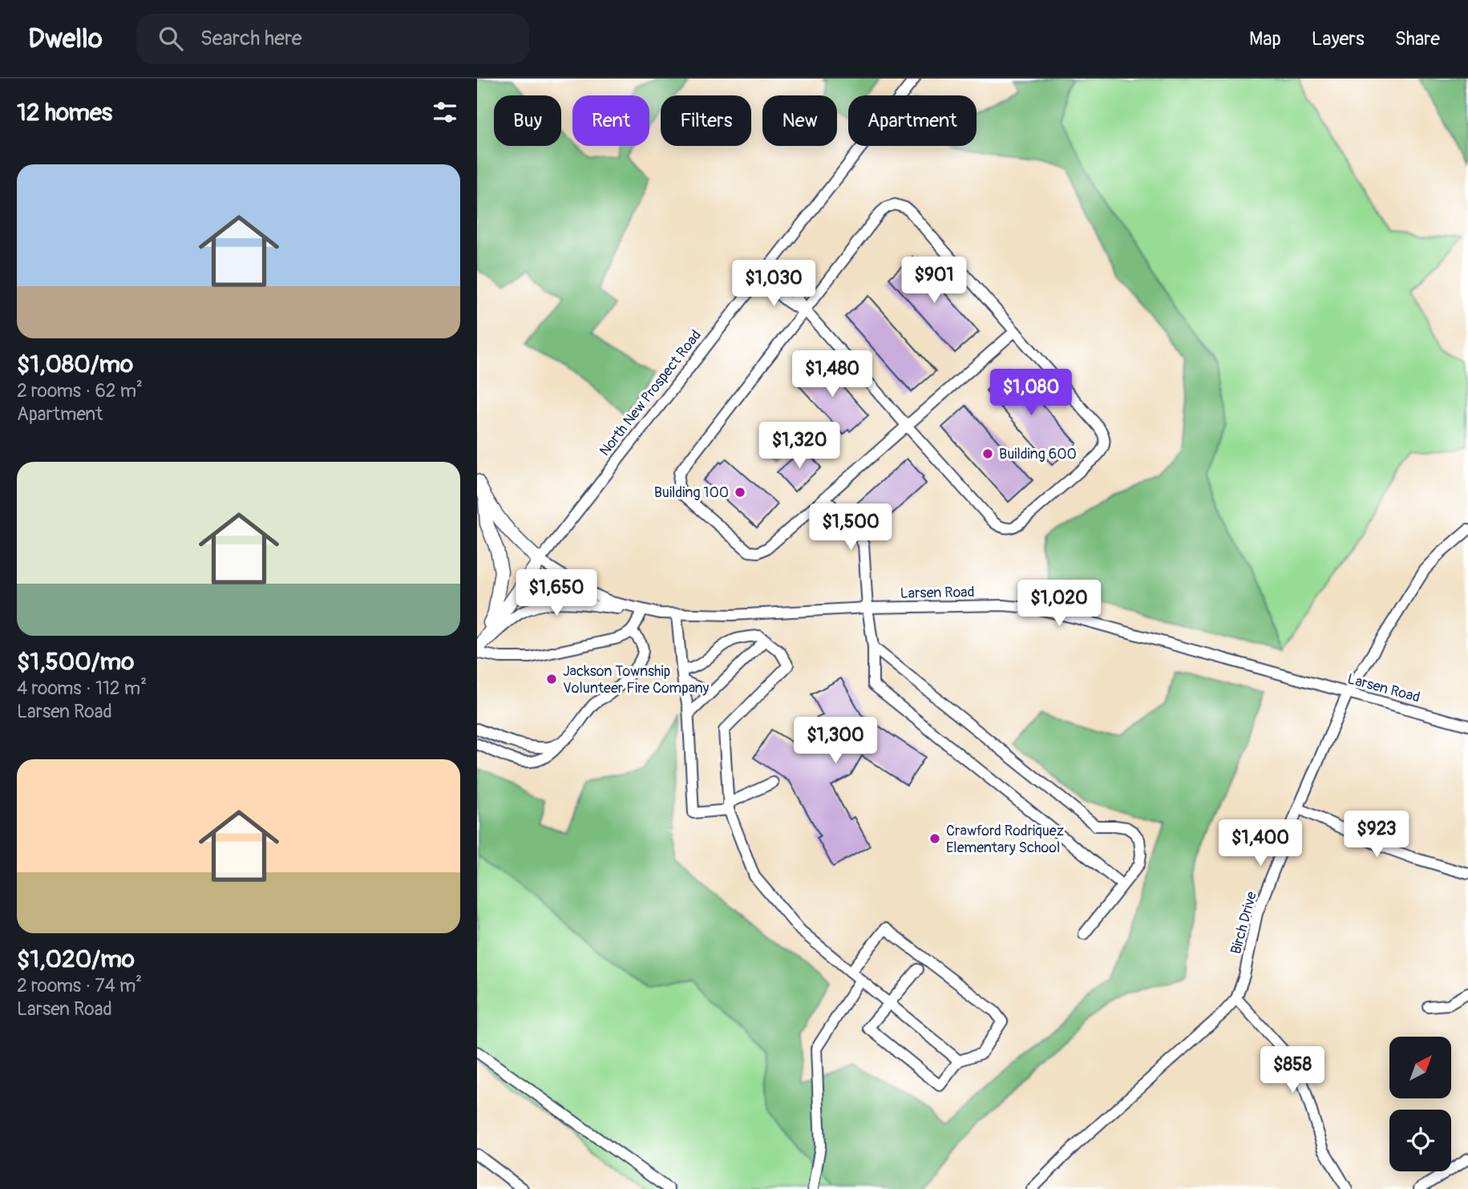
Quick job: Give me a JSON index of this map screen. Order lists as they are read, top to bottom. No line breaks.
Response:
{"streets":{"main road":["North New Prospect Road"],"street":["Larsen Road","Birch Drive"]},"crossings":[["North New Prospect Road","Larsen Road"],["Larsen Road","Birch Drive"]],"places":["Building 600","Building 100","Jackson Township Volunteer Fire Company","Crawford Rodriquez Elementary School"],"north":"top right","page":{"header":"Dwello","search":"Search here","nav":["Map","Layers","Share"],"heading":"12 homes","chip":["Buy","Rent","Filters","New","Apartment"],"list":[{"name":"$1,080/mo","note":"2 rooms · 62 m² · Apartment"},{"name":"$1,500/mo","note":"4 rooms · 112 m² · Larsen Road"},{"name":"$1,020/mo","note":"2 rooms · 74 m² · Larsen Road"}],"price":["$901","$1,030","$1,480","$1,080","$1,320","$1,500","$1,650","$1,020","$1,300","$923","$1,400","$858"]}}
